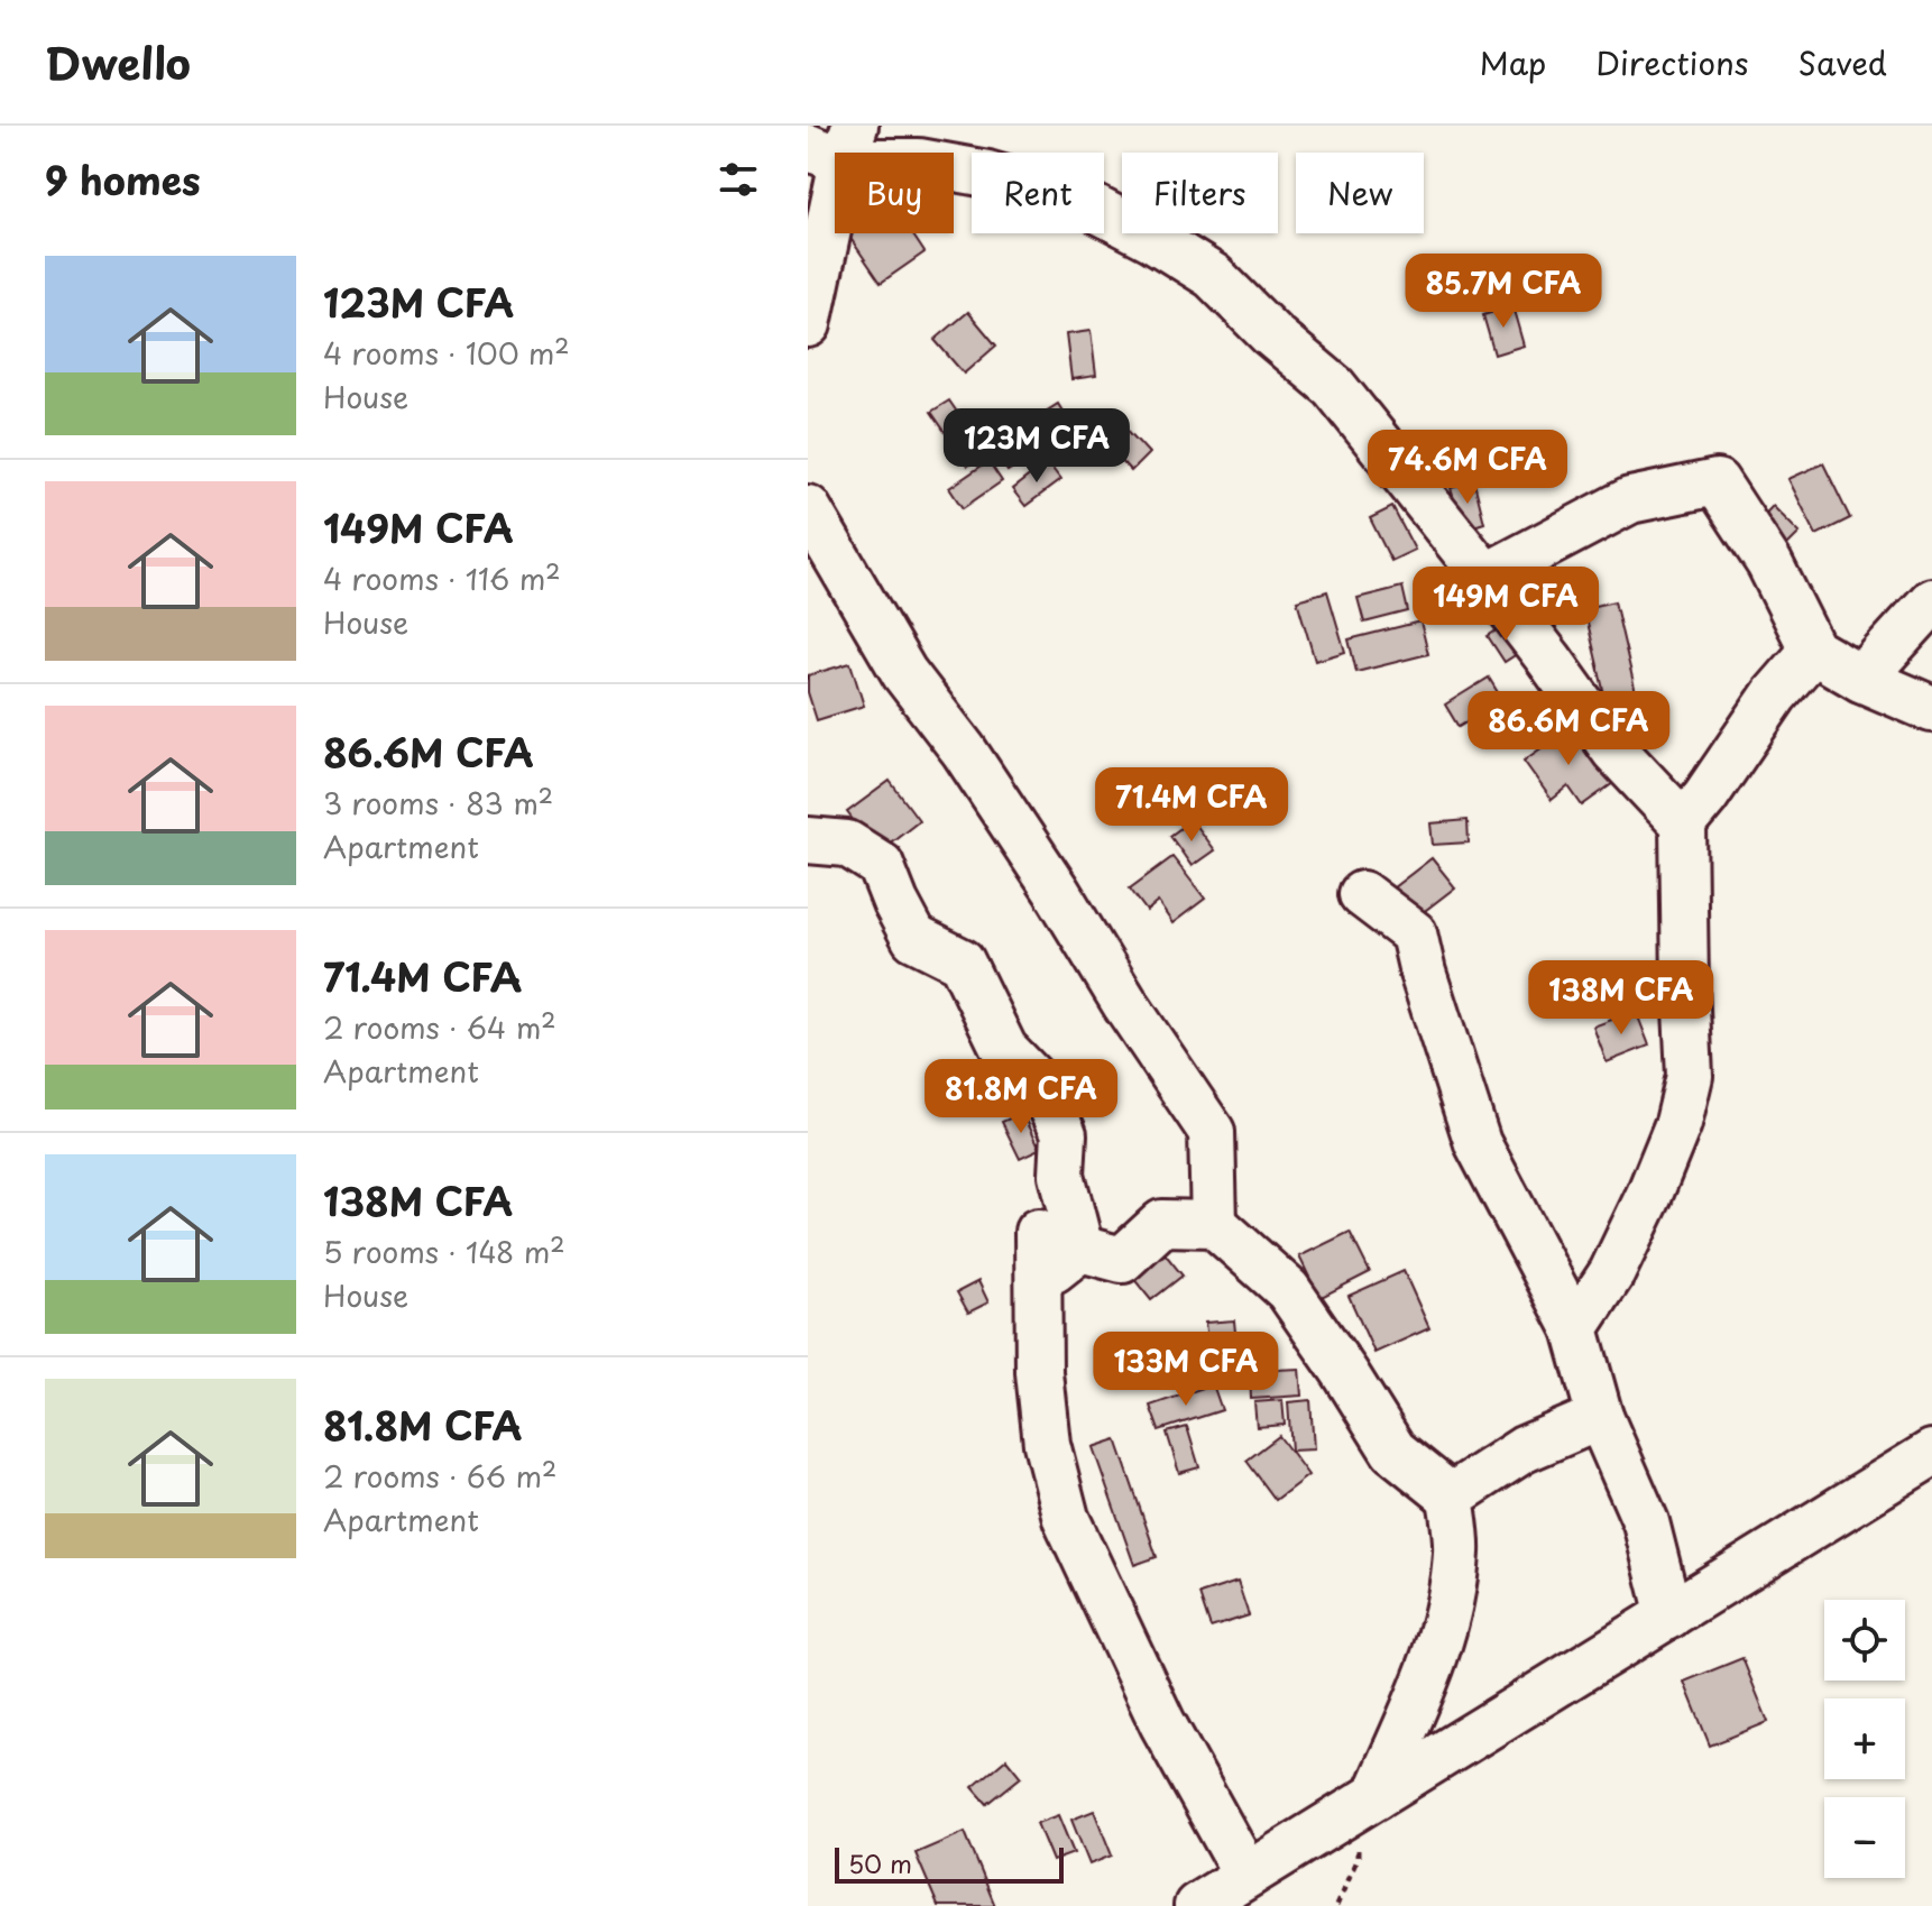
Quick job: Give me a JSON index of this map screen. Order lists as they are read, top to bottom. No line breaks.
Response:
{"scale_bar":"50 m","page":{"header":"Dwello","nav":["Map","Directions","Saved"],"heading":"9 homes","chip":["Buy","Rent","Filters","New"],"list":[{"name":"123M CFA","note":"4 rooms · 100 m² · House"},{"name":"149M CFA","note":"4 rooms · 116 m² · House"},{"name":"86.6M CFA","note":"3 rooms · 83 m² · Apartment"},{"name":"71.4M CFA","note":"2 rooms · 64 m² · Apartment"},{"name":"138M CFA","note":"5 rooms · 148 m² · House"},{"name":"81.8M CFA","note":"2 rooms · 66 m² · Apartment"}],"price":["85.7M CFA","123M CFA","74.6M CFA","149M CFA","86.6M CFA","71.4M CFA","138M CFA","81.8M CFA","133M CFA"],"map_buttons":["+","−"],"scale":"50 m"}}
